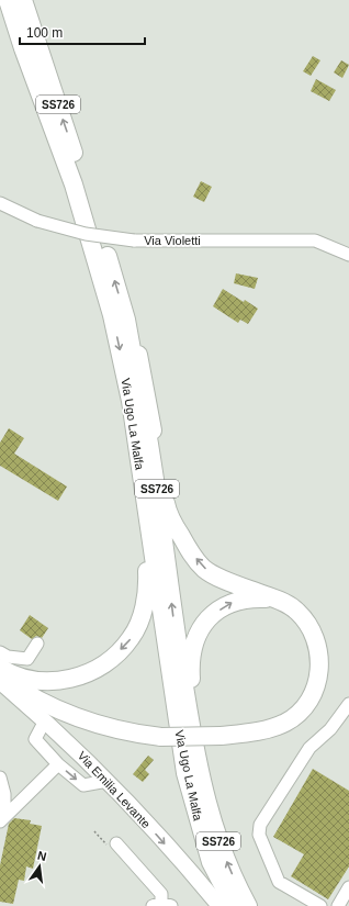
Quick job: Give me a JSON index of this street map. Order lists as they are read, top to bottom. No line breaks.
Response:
{"streets":{"highway":["SS726","Via Ugo La Malfa"],"main road":["Via Emilia Levante"],"street":["Via Violetti"]},"one_way":["Via Emilia Levante"],"scale_bar":"100 m","north":"top"}
